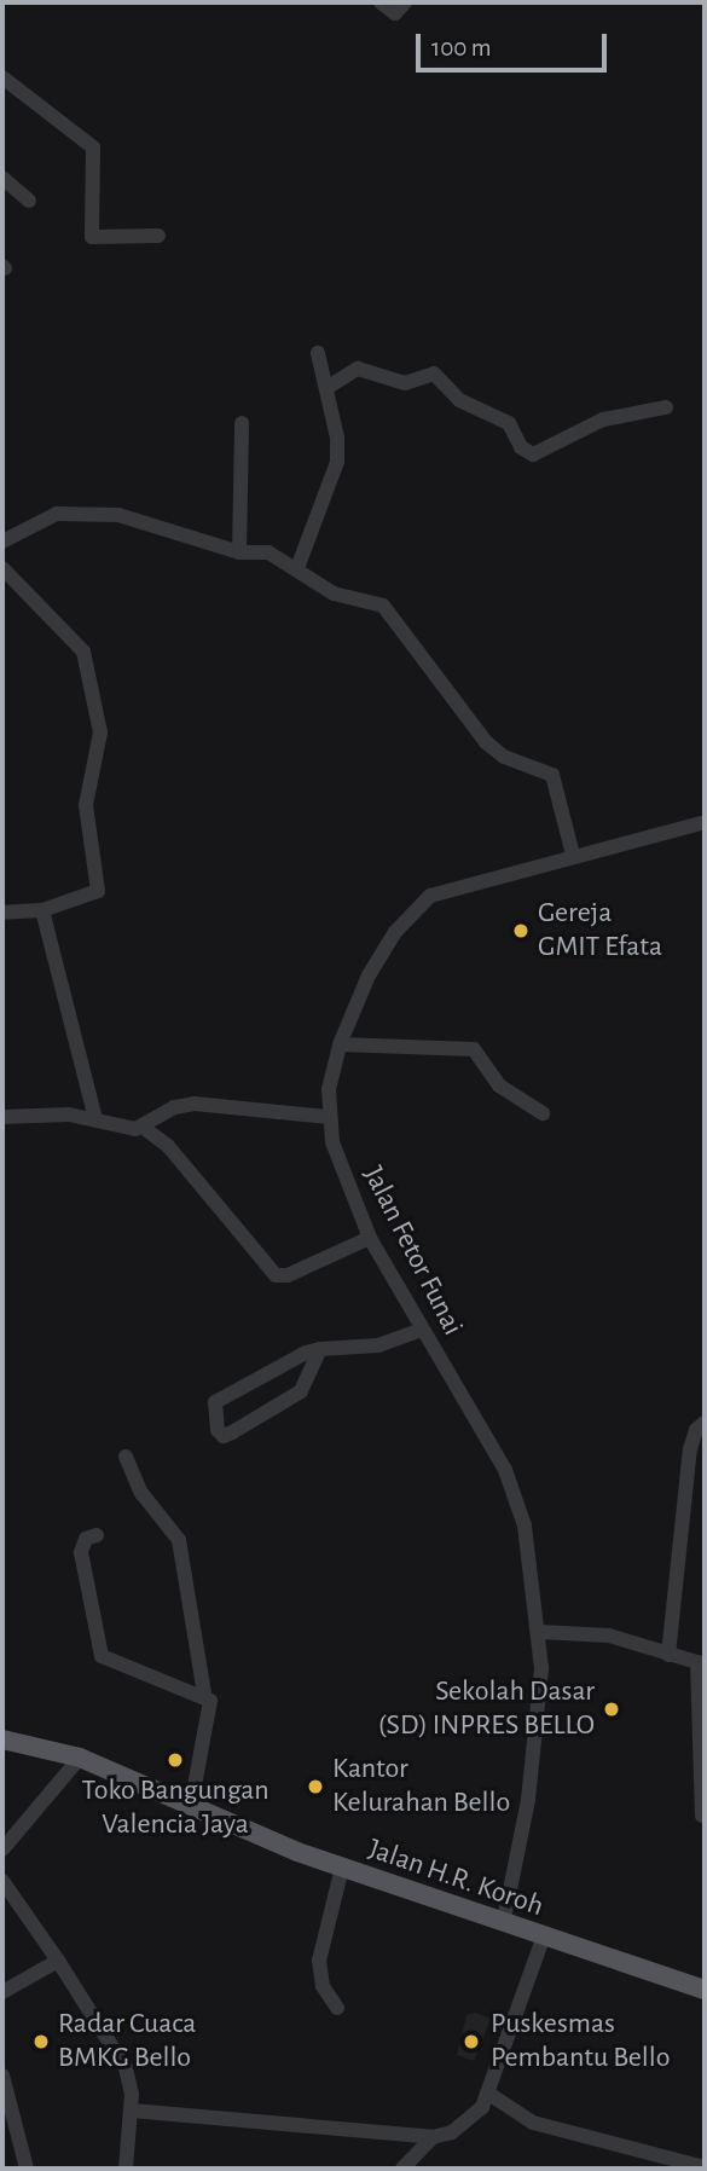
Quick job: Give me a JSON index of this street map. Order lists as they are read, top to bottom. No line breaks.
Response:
{"streets":{"main road":["Jalan H.R. Koroh"],"street":["Jalan Fetor Funai"]},"crossings":[["Jalan Fetor Funai","Jalan H.R. Koroh"]],"places":["Gereja GMIT Efata","Sekolah Dasar (SD) INPRES BELLO","Toko Bangungan Valencia Jaya","Kantor Kelurahan Bello","Radar Cuaca BMKG Bello","Puskesmas Pembantu Bello"],"scale_bar":"100 m"}
